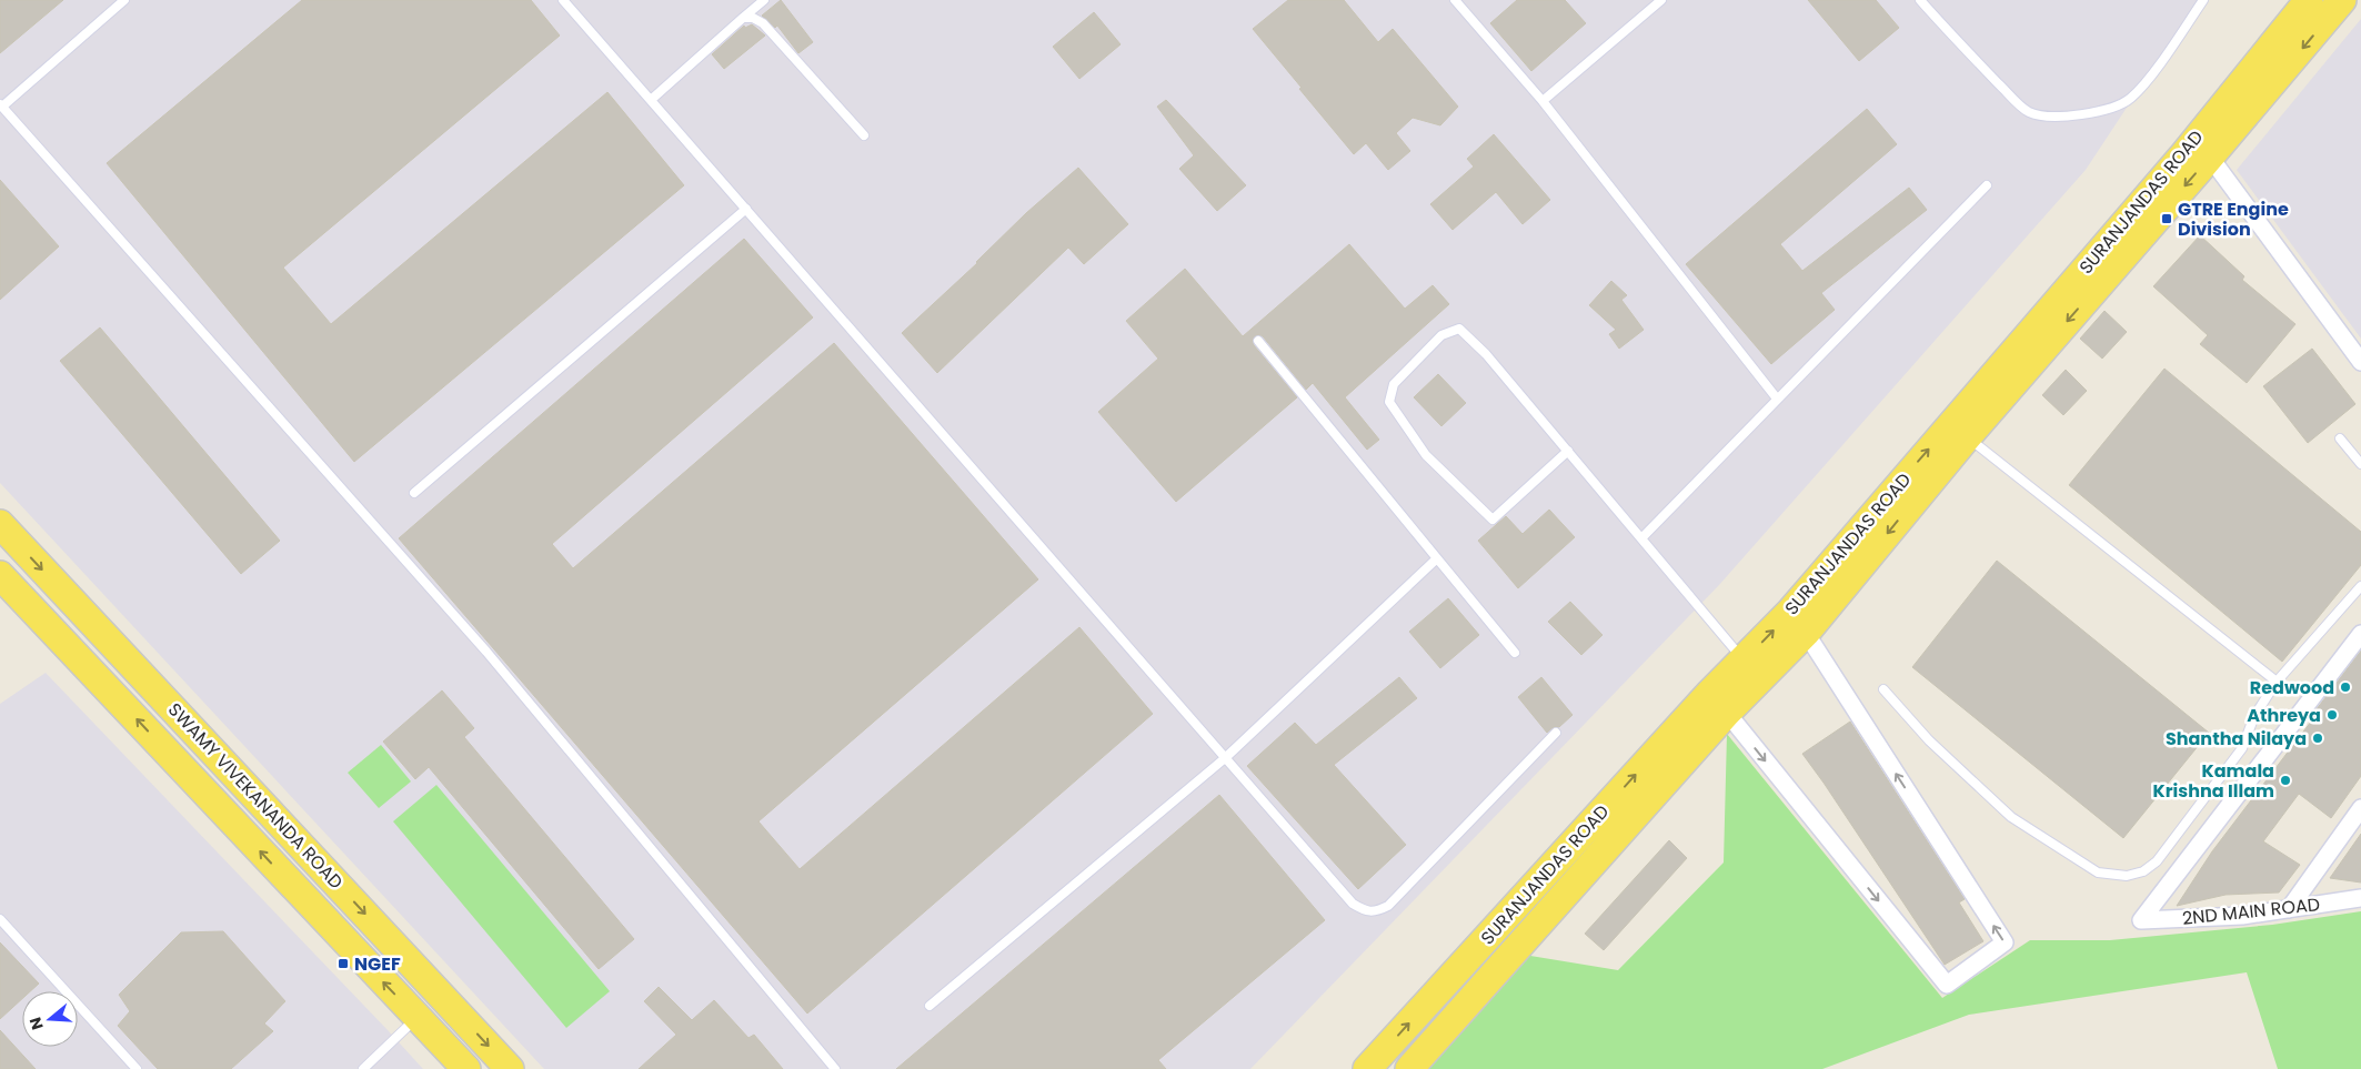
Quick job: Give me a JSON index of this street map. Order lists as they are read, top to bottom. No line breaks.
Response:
{"streets":{"main road":["SURANJANDAS ROAD","SWAMY VIVEKANANDA ROAD"],"street":["2ND MAIN ROAD"]},"places":{"transit":["GTRE Engine Division","NGEF"],"other":["Redwood","Athreya","Shantha Nilaya","Kamala Krishna Illam"]},"north":"left"}
